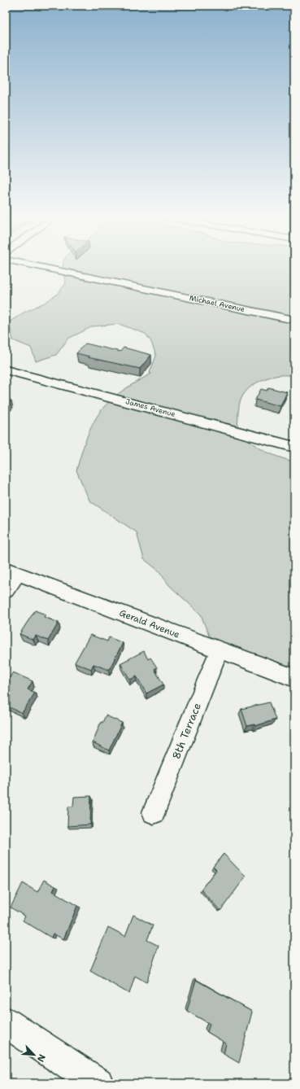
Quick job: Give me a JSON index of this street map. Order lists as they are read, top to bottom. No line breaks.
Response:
{"streets":{"street":["Michael Avenue","James Avenue","Gerald Avenue","8th Terrace"]},"crossings":[["Gerald Avenue","8th Terrace"]],"north":"bottom right"}
